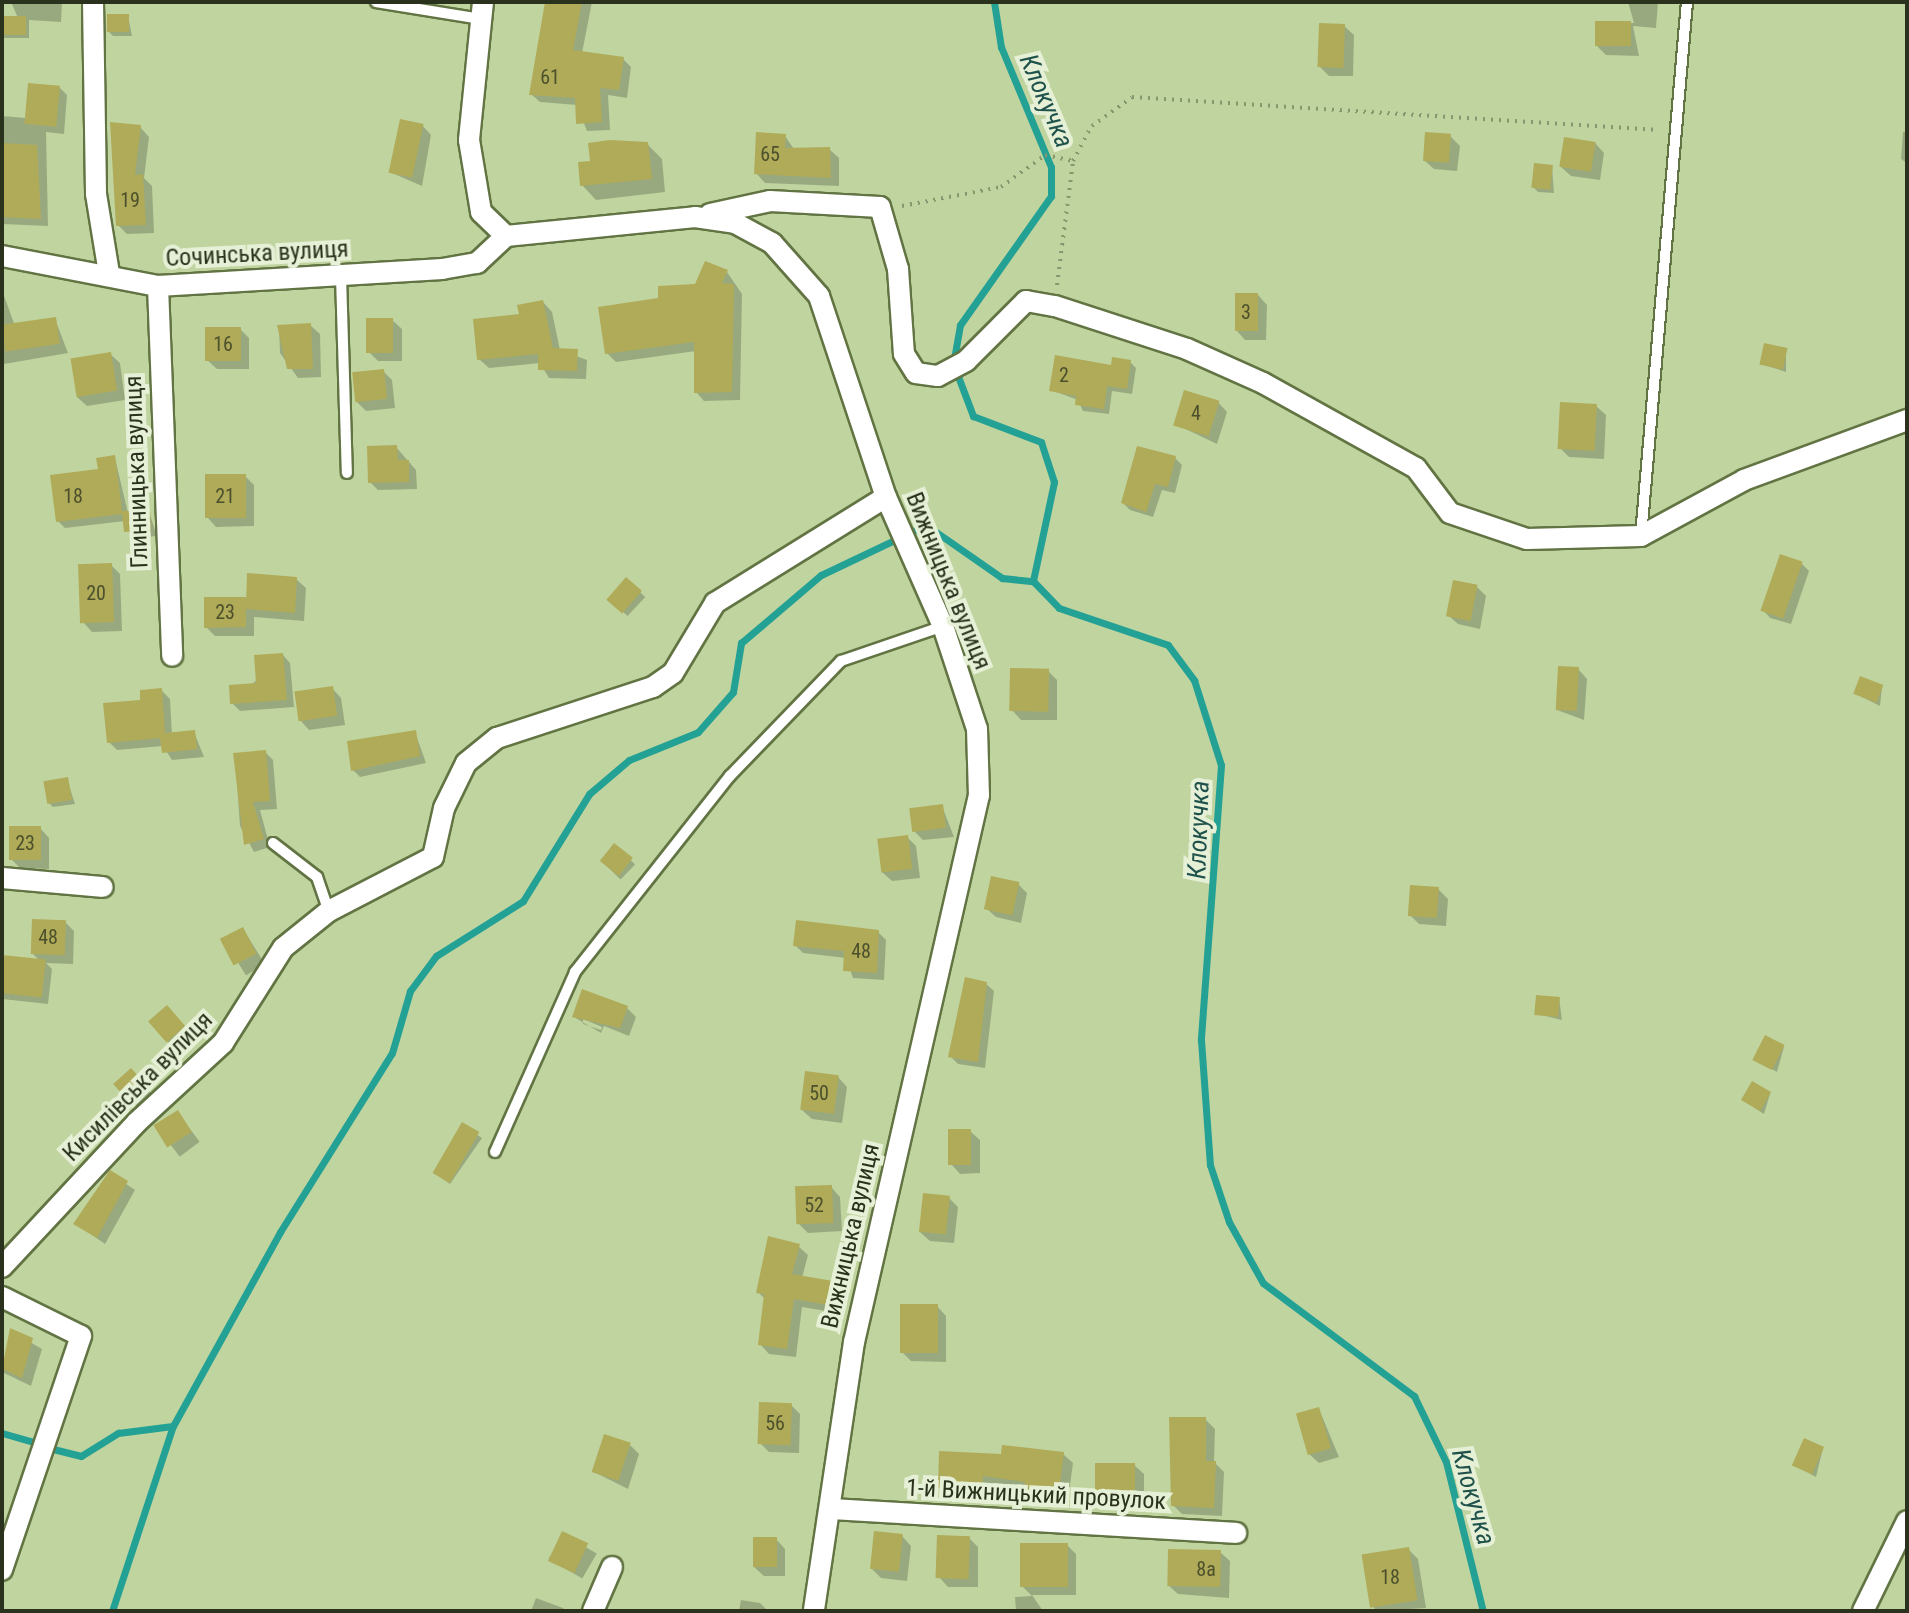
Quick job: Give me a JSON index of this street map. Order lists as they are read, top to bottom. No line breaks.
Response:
{"streets":{"street":["Сочинська вулиця","Глинницька вулиця","Вижницька вулиця","Кисилівська вулиця","1-й Вижницький провулок"]},"crossings":[["Сочинська вулиця","Глинницька вулиця"],["Сочинська вулиця","Вижницька вулиця"],["Вижницька вулиця","Кисилівська вулиця"],["Вижницька вулиця","1-й Вижницький провулок"]],"water":["Клокучка"],"house_numbers":["61","65","19","3","16","2","4","18","21","20","23","23","48","48","50","52","56","8а","18"]}
